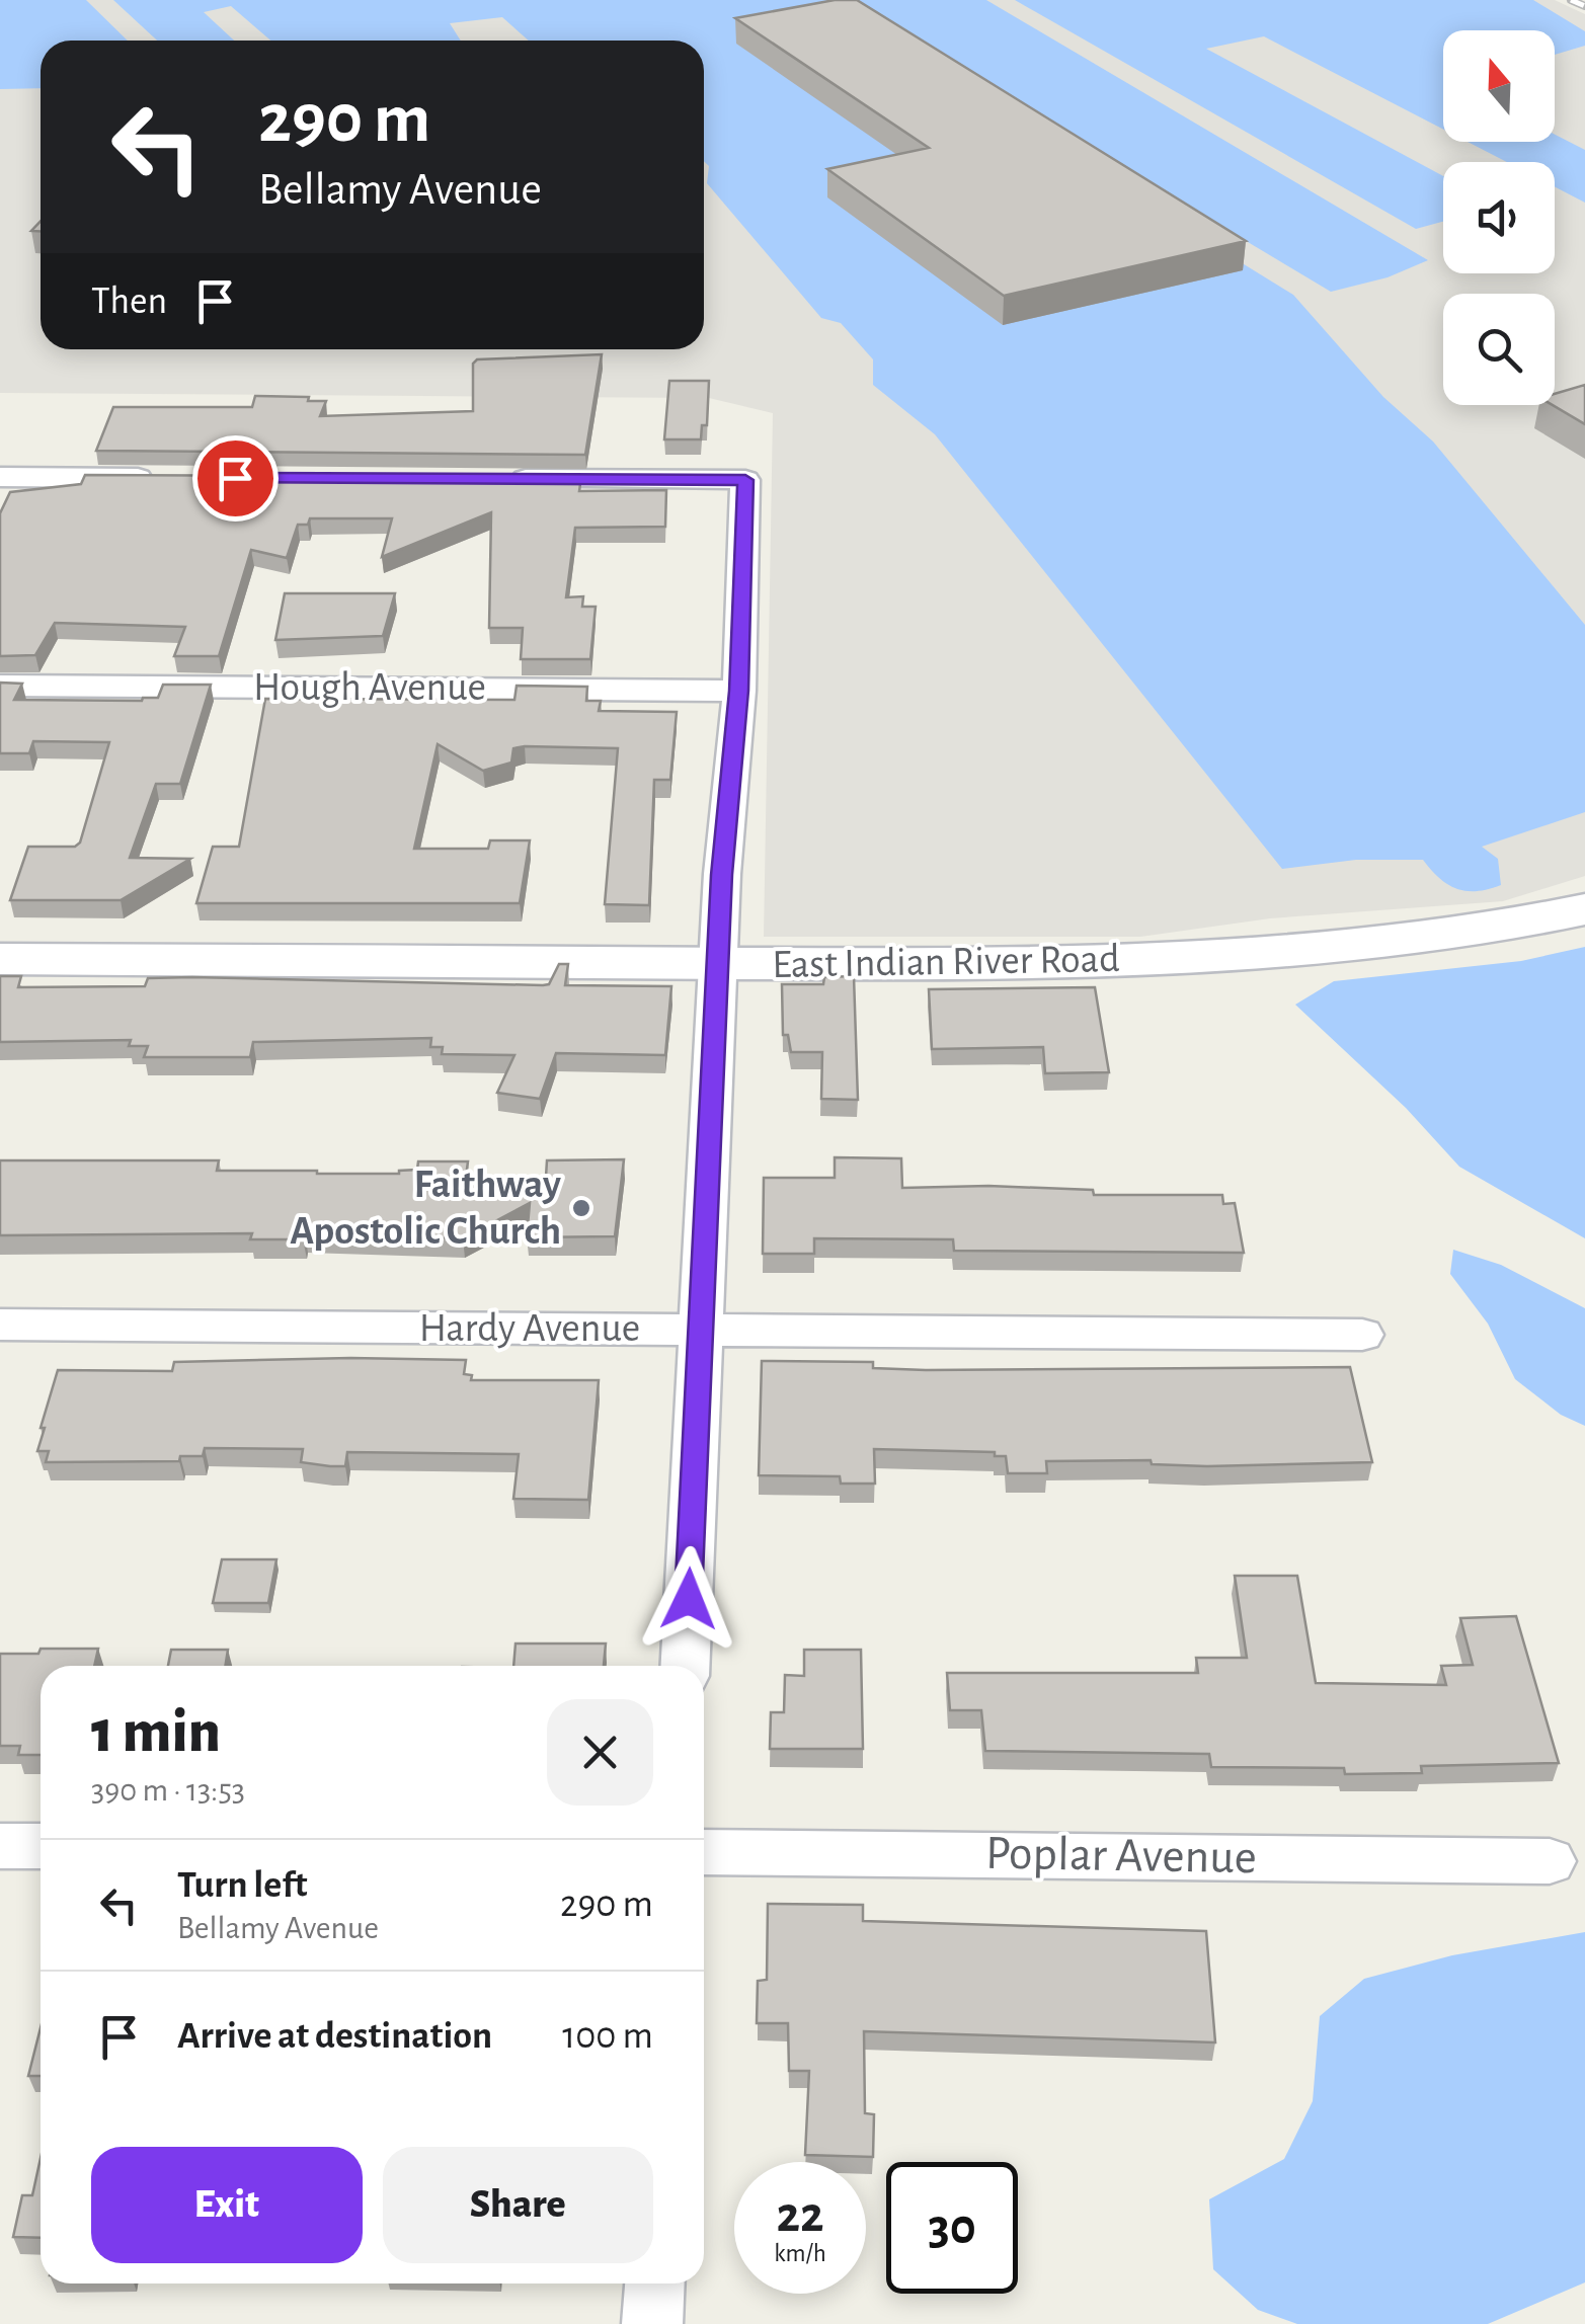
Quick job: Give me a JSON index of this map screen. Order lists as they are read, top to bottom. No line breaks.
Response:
{"streets":{"street":["Hough Avenue","East Indian River Road","Hardy Avenue","Poplar Avenue"]},"places":["Faithway Apostolic Church"],"north":"top","page":{"turn":["290 m","Bellamy Avenue"],"then":"Then","heading":["1 min","390 m · 13:53"],"list":[{"name":"Turn left","note":"Bellamy Avenue","value":"290 m"},{"name":"Arrive at destination","value":"100 m"}],"buttons":["Exit","Share"],"speed":"22 km/h","limit":"30"}}
